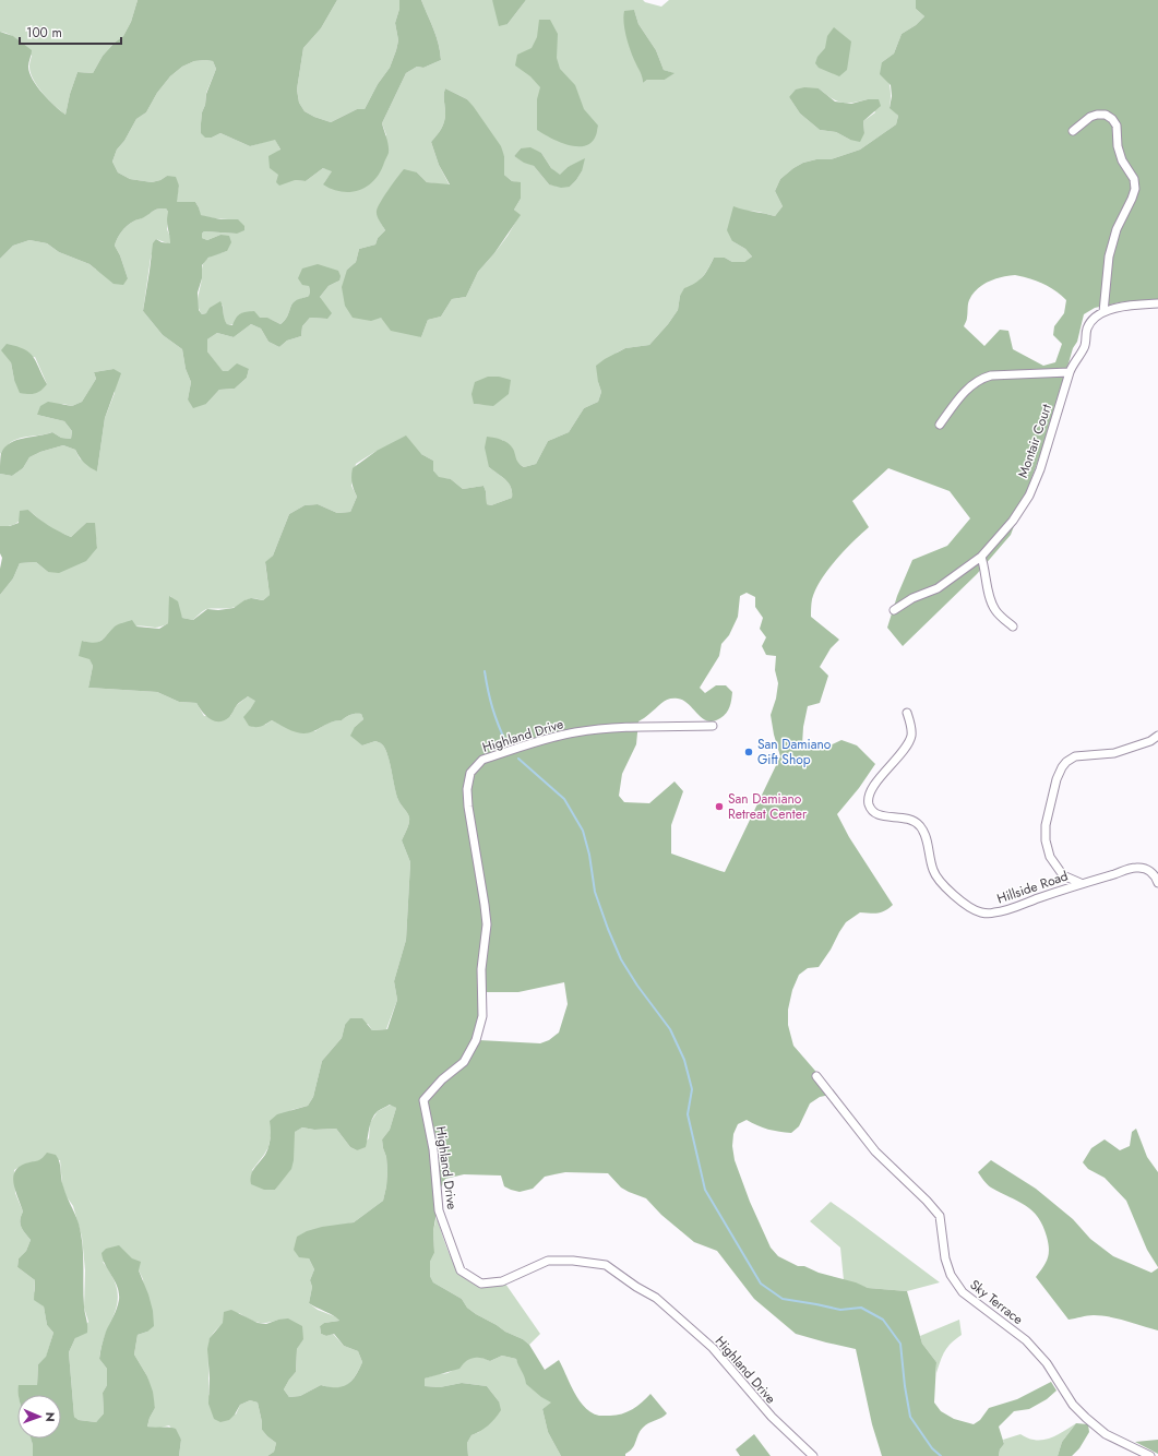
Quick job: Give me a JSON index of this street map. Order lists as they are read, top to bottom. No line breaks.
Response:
{"streets":{"street":["Montair Court","Highland Drive","Hillside Road","Sky Terrace"]},"places":["San Damiano Gift Shop","San Damiano Retreat Center"],"scale_bar":"100 m","north":"right"}
